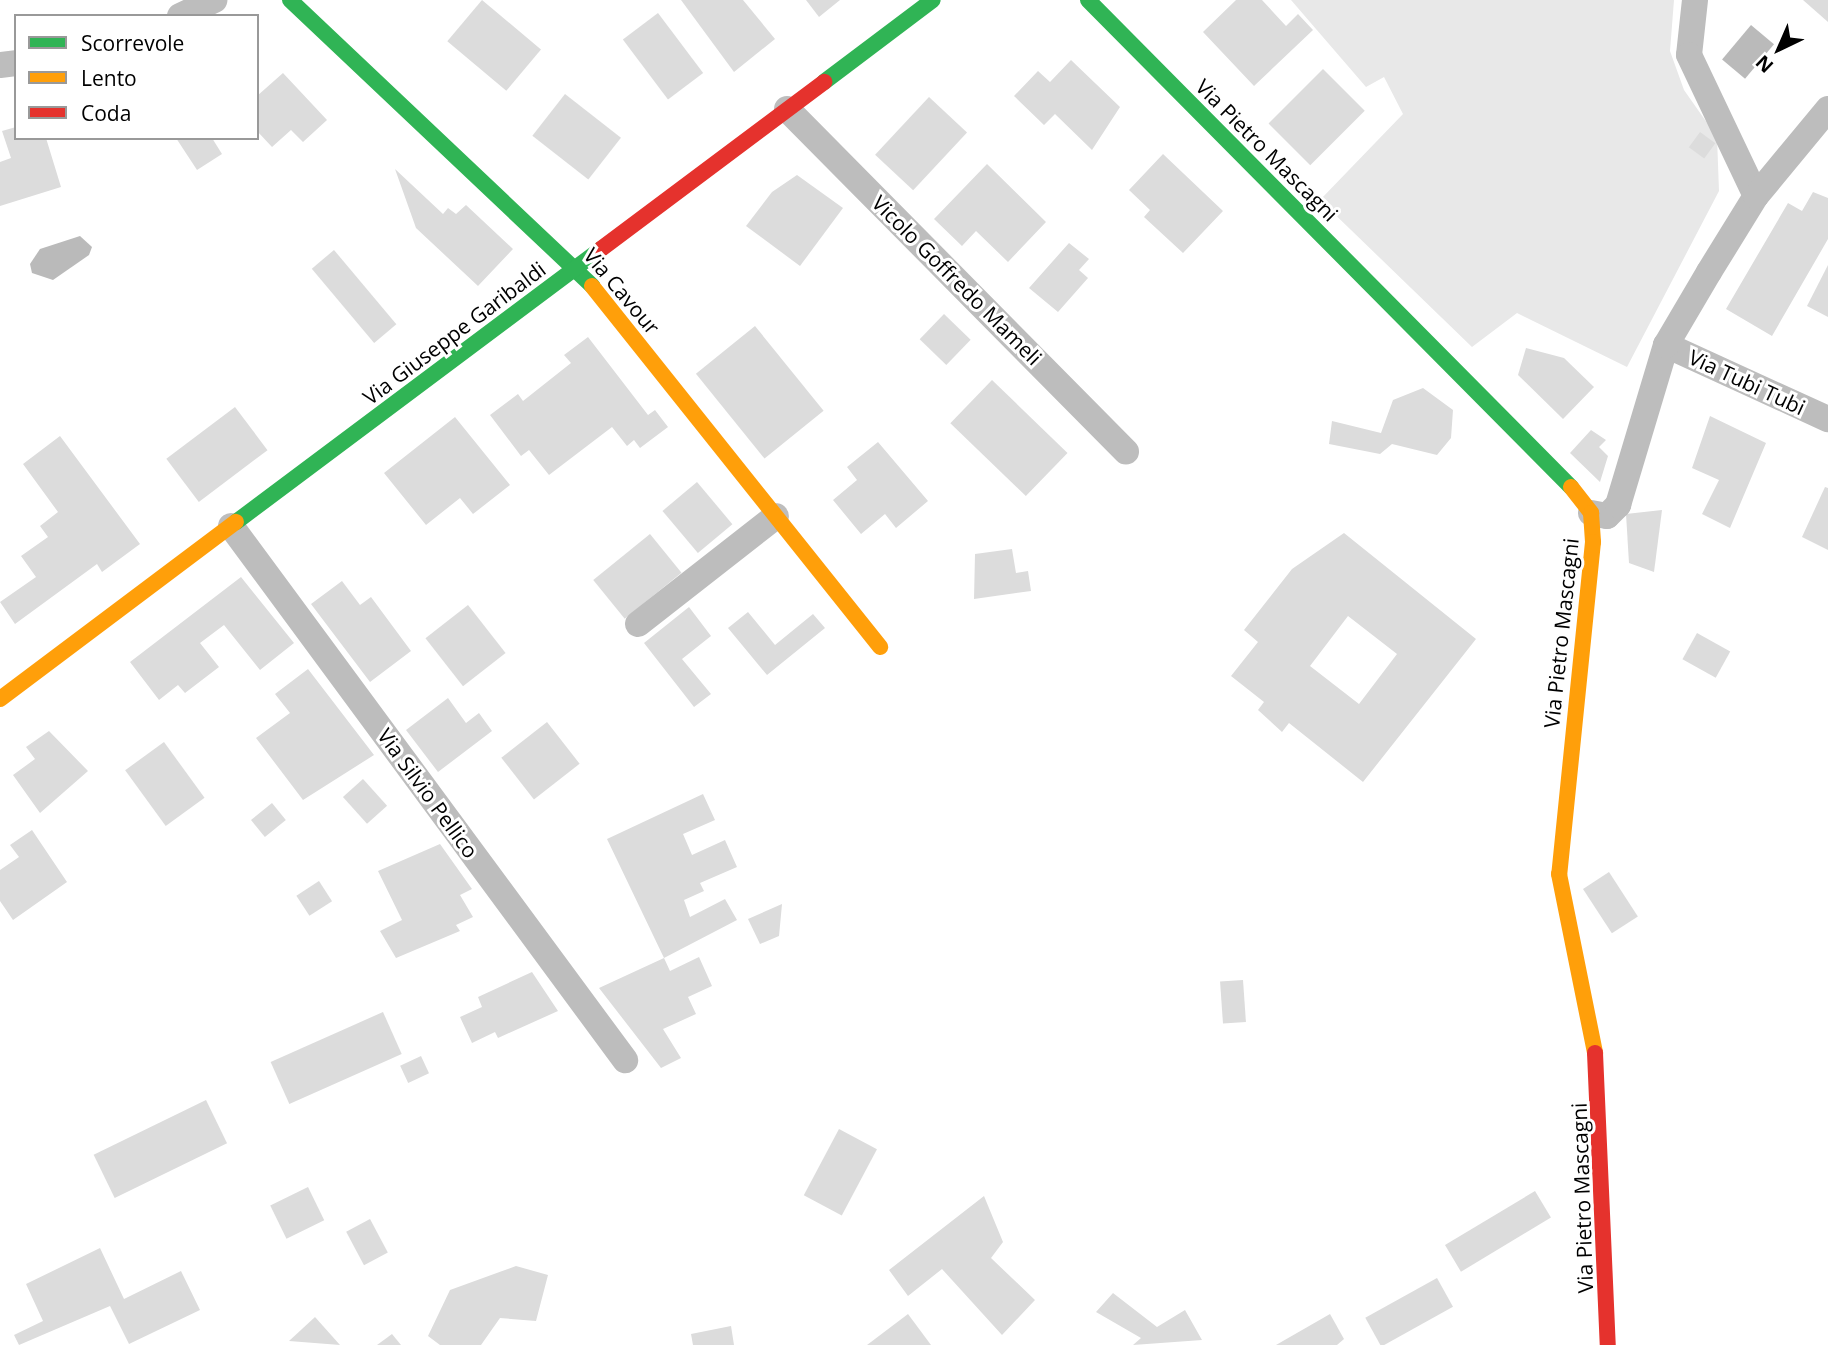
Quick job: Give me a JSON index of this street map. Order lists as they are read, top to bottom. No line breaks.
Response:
{"streets":{"street":["Via Pietro Mascagni","Vicolo Goffredo Mameli","Via Cavour","Via Giuseppe Garibaldi","Via Tubi Tubi","Via Silvio Pellico"]},"crossings":[["Vicolo Goffredo Mameli","Via Giuseppe Garibaldi"],["Via Cavour","Via Giuseppe Garibaldi"],["Via Giuseppe Garibaldi","Via Silvio Pellico"]],"legend":["Scorrevole","Lento","Coda"],"north":"bottom left"}
